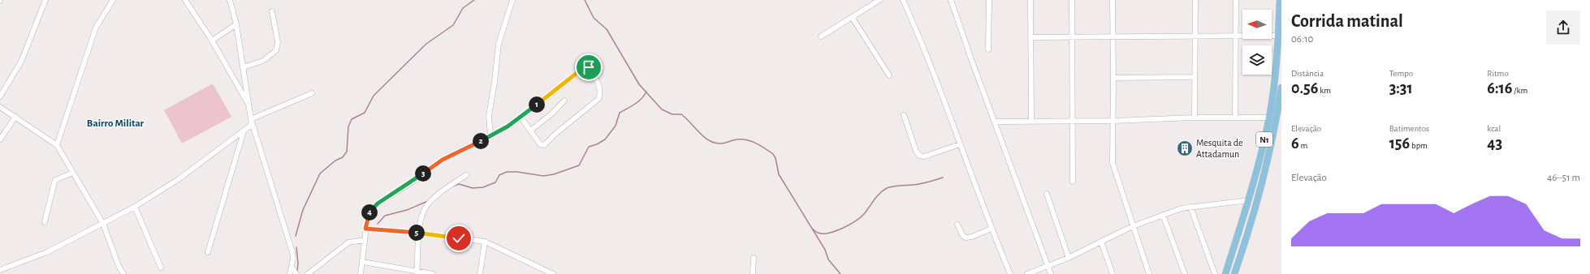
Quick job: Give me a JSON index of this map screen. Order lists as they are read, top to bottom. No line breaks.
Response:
{"streets":{"main road":["N1"]},"districts":["Bairro Militar"],"places":{"building":["Mesquita de Attadamun"]},"north":"left","page":{"heading":["Corrida matinal","06:10"],"stats":[["Distância","0.56 km"],["Tempo","3:31"],["Ritmo","6:16 /km"],["Elevação","6 m"],["Batimentos","156 bpm"],["kcal","43"]],"pins":["1","2","3","4","5"],"chart":["Elevação","46–51 m"]}}
